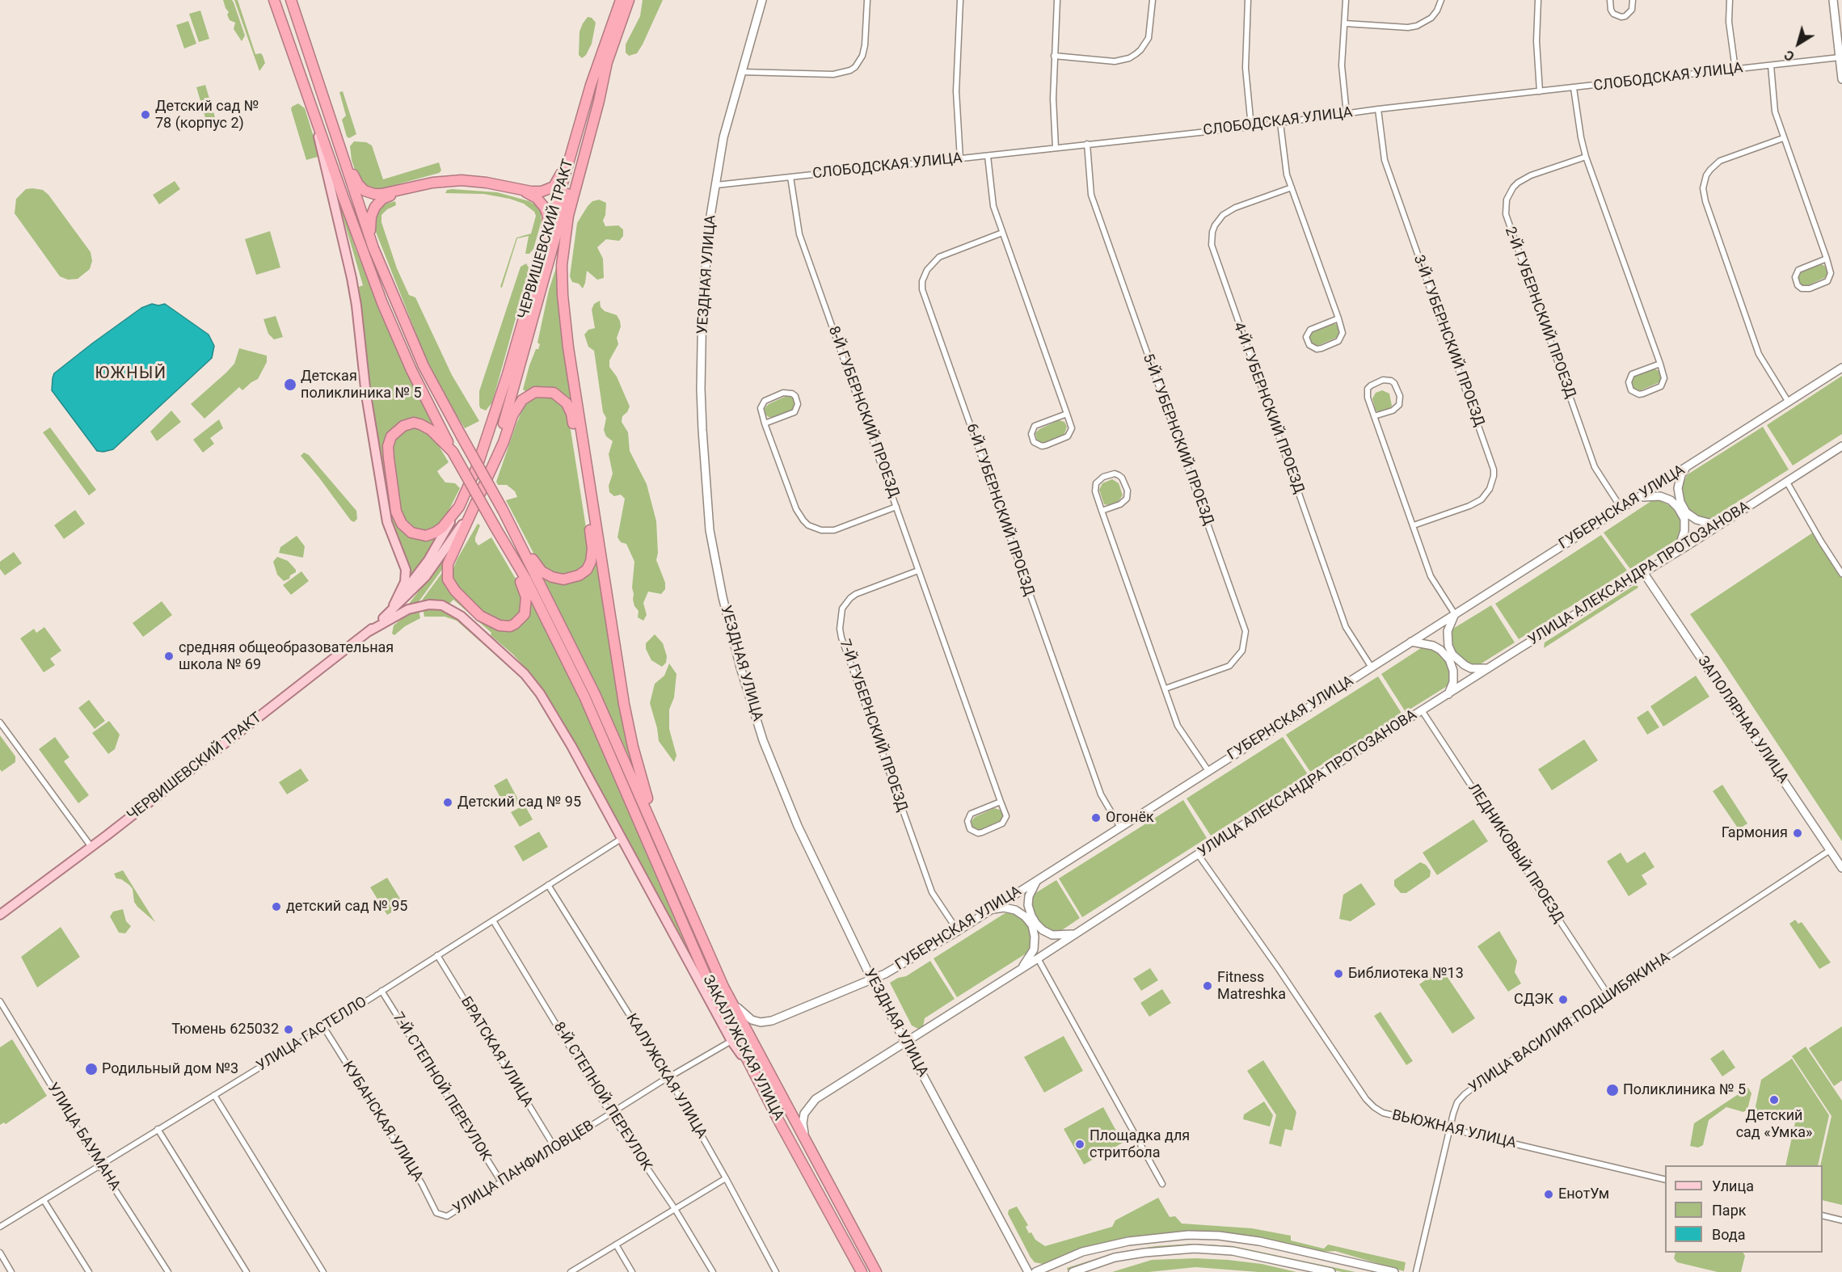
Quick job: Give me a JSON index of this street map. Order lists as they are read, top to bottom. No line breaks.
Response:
{"streets":{"highway":["ЧЕРВИШЕВСКИЙ ТРАКТ","ЗАКАЛУЖСКАЯ УЛИЦА"],"street":["СЛОБОДСКАЯ УЛИЦА","УЕЗДНАЯ УЛИЦА","2-Й ГУБЕРНСКИЙ ПРОЕЗД","3-Й ГУБЕРНСКИЙ ПРОЕЗД","4-Й ГУБЕРНСКИЙ ПРОЕЗД","8-Й ГУБЕРНСКИЙ ПРОЕЗД","5-Й ГУБЕРНСКИЙ ПРОЕЗД","ГУБЕРНСКАЯ УЛИЦА","6-Й ГУБЕРНСКИЙ ПРОЕЗД","УЛИЦА АЛЕКСАНДРА ПРОТОЗАНОВА","ЗАПОЛЯРНАЯ УЛИЦА","7-Й ГУБЕРНСКИЙ ПРОЕЗД","ЛЕДНИКОВЫЙ ПРОЕЗД","УЛИЦА ВАСИЛИЯ ПОДШИБЯКИНА","УЛИЦА ГАСТЕЛЛО","БРАТСКАЯ УЛИЦА","КАЛУЖСКАЯ УЛИЦА","7-Й СТЕПНОЙ ПЕРЕУЛОК","8-Й СТЕПНОЙ ПЕРЕУЛОК","КУБАНСКАЯ УЛИЦА","ВЬЮЖНАЯ УЛИЦА","УЛИЦА БАУМАНА","УЛИЦА ПАНФИЛОВЦЕВ"]},"crossings":[["СЛОБОДСКАЯ УЛИЦА","УЕЗДНАЯ УЛИЦА"],["СЛОБОДСКАЯ УЛИЦА","3-Й ГУБЕРНСКИЙ ПРОЕЗД"],["СЛОБОДСКАЯ УЛИЦА","8-Й ГУБЕРНСКИЙ ПРОЕЗД"],["СЛОБОДСКАЯ УЛИЦА","5-Й ГУБЕРНСКИЙ ПРОЕЗД"],["УЕЗДНАЯ УЛИЦА","ГУБЕРНСКАЯ УЛИЦА"],["УЕЗДНАЯ УЛИЦА","УЛИЦА АЛЕКСАНДРА ПРОТОЗАНОВА"],["2-Й ГУБЕРНСКИЙ ПРОЕЗД","ГУБЕРНСКАЯ УЛИЦА"],["4-Й ГУБЕРНСКИЙ ПРОЕЗД","ГУБЕРНСКАЯ УЛИЦА"],["ГУБЕРНСКАЯ УЛИЦА","6-Й ГУБЕРНСКИЙ ПРОЕЗД"],["ГУБЕРНСКАЯ УЛИЦА","7-Й ГУБЕРНСКИЙ ПРОЕЗД"],["УЛИЦА АЛЕКСАНДРА ПРОТОЗАНОВА","ЗАПОЛЯРНАЯ УЛИЦА"],["УЛИЦА АЛЕКСАНДРА ПРОТОЗАНОВА","ЛЕДНИКОВЫЙ ПРОЕЗД"],["УЛИЦА АЛЕКСАНДРА ПРОТОЗАНОВА","ВЬЮЖНАЯ УЛИЦА"],["ЗАПОЛЯРНАЯ УЛИЦА","УЛИЦА ВАСИЛИЯ ПОДШИБЯКИНА"],["ЛЕДНИКОВЫЙ ПРОЕЗД","УЛИЦА ВАСИЛИЯ ПОДШИБЯКИНА"],["УЛИЦА ВАСИЛИЯ ПОДШИБЯКИНА","ВЬЮЖНАЯ УЛИЦА"],["УЛИЦА ГАСТЕЛЛО","БРАТСКАЯ УЛИЦА"],["УЛИЦА ГАСТЕЛЛО","КАЛУЖСКАЯ УЛИЦА"],["УЛИЦА ГАСТЕЛЛО","7-Й СТЕПНОЙ ПЕРЕУЛОК"],["УЛИЦА ГАСТЕЛЛО","8-Й СТЕПНОЙ ПЕРЕУЛОК"],["УЛИЦА ГАСТЕЛЛО","КУБАНСКАЯ УЛИЦА"],["УЛИЦА ГАСТЕЛЛО","УЛИЦА БАУМАНА"],["БРАТСКАЯ УЛИЦА","УЛИЦА ПАНФИЛОВЦЕВ"],["КАЛУЖСКАЯ УЛИЦА","УЛИЦА ПАНФИЛОВЦЕВ"],["7-Й СТЕПНОЙ ПЕРЕУЛОК","УЛИЦА ПАНФИЛОВЦЕВ"],["8-Й СТЕПНОЙ ПЕРЕУЛОК","УЛИЦА ПАНФИЛОВЦЕВ"],["КУБАНСКАЯ УЛИЦА","УЛИЦА ПАНФИЛОВЦЕВ"]],"districts":["ЮЖНЫЙ"],"places":["Детский сад № 78 (корпус 2)","Детская поликлиника № 5","средняя общеобразовательная школа № 69","Детский сад № 95","Огонёк","Гармония","детский сад № 95","Библиотека №13","Fitness Matreshka","СДЭК","Тюмень 625032","Родильный дом №3","Поликлиника № 5","Детский сад «Умка»","Площадка для стритбола","ЕнотУм"],"legend":["Улица","Парк","Вода"],"north":"bottom left"}
